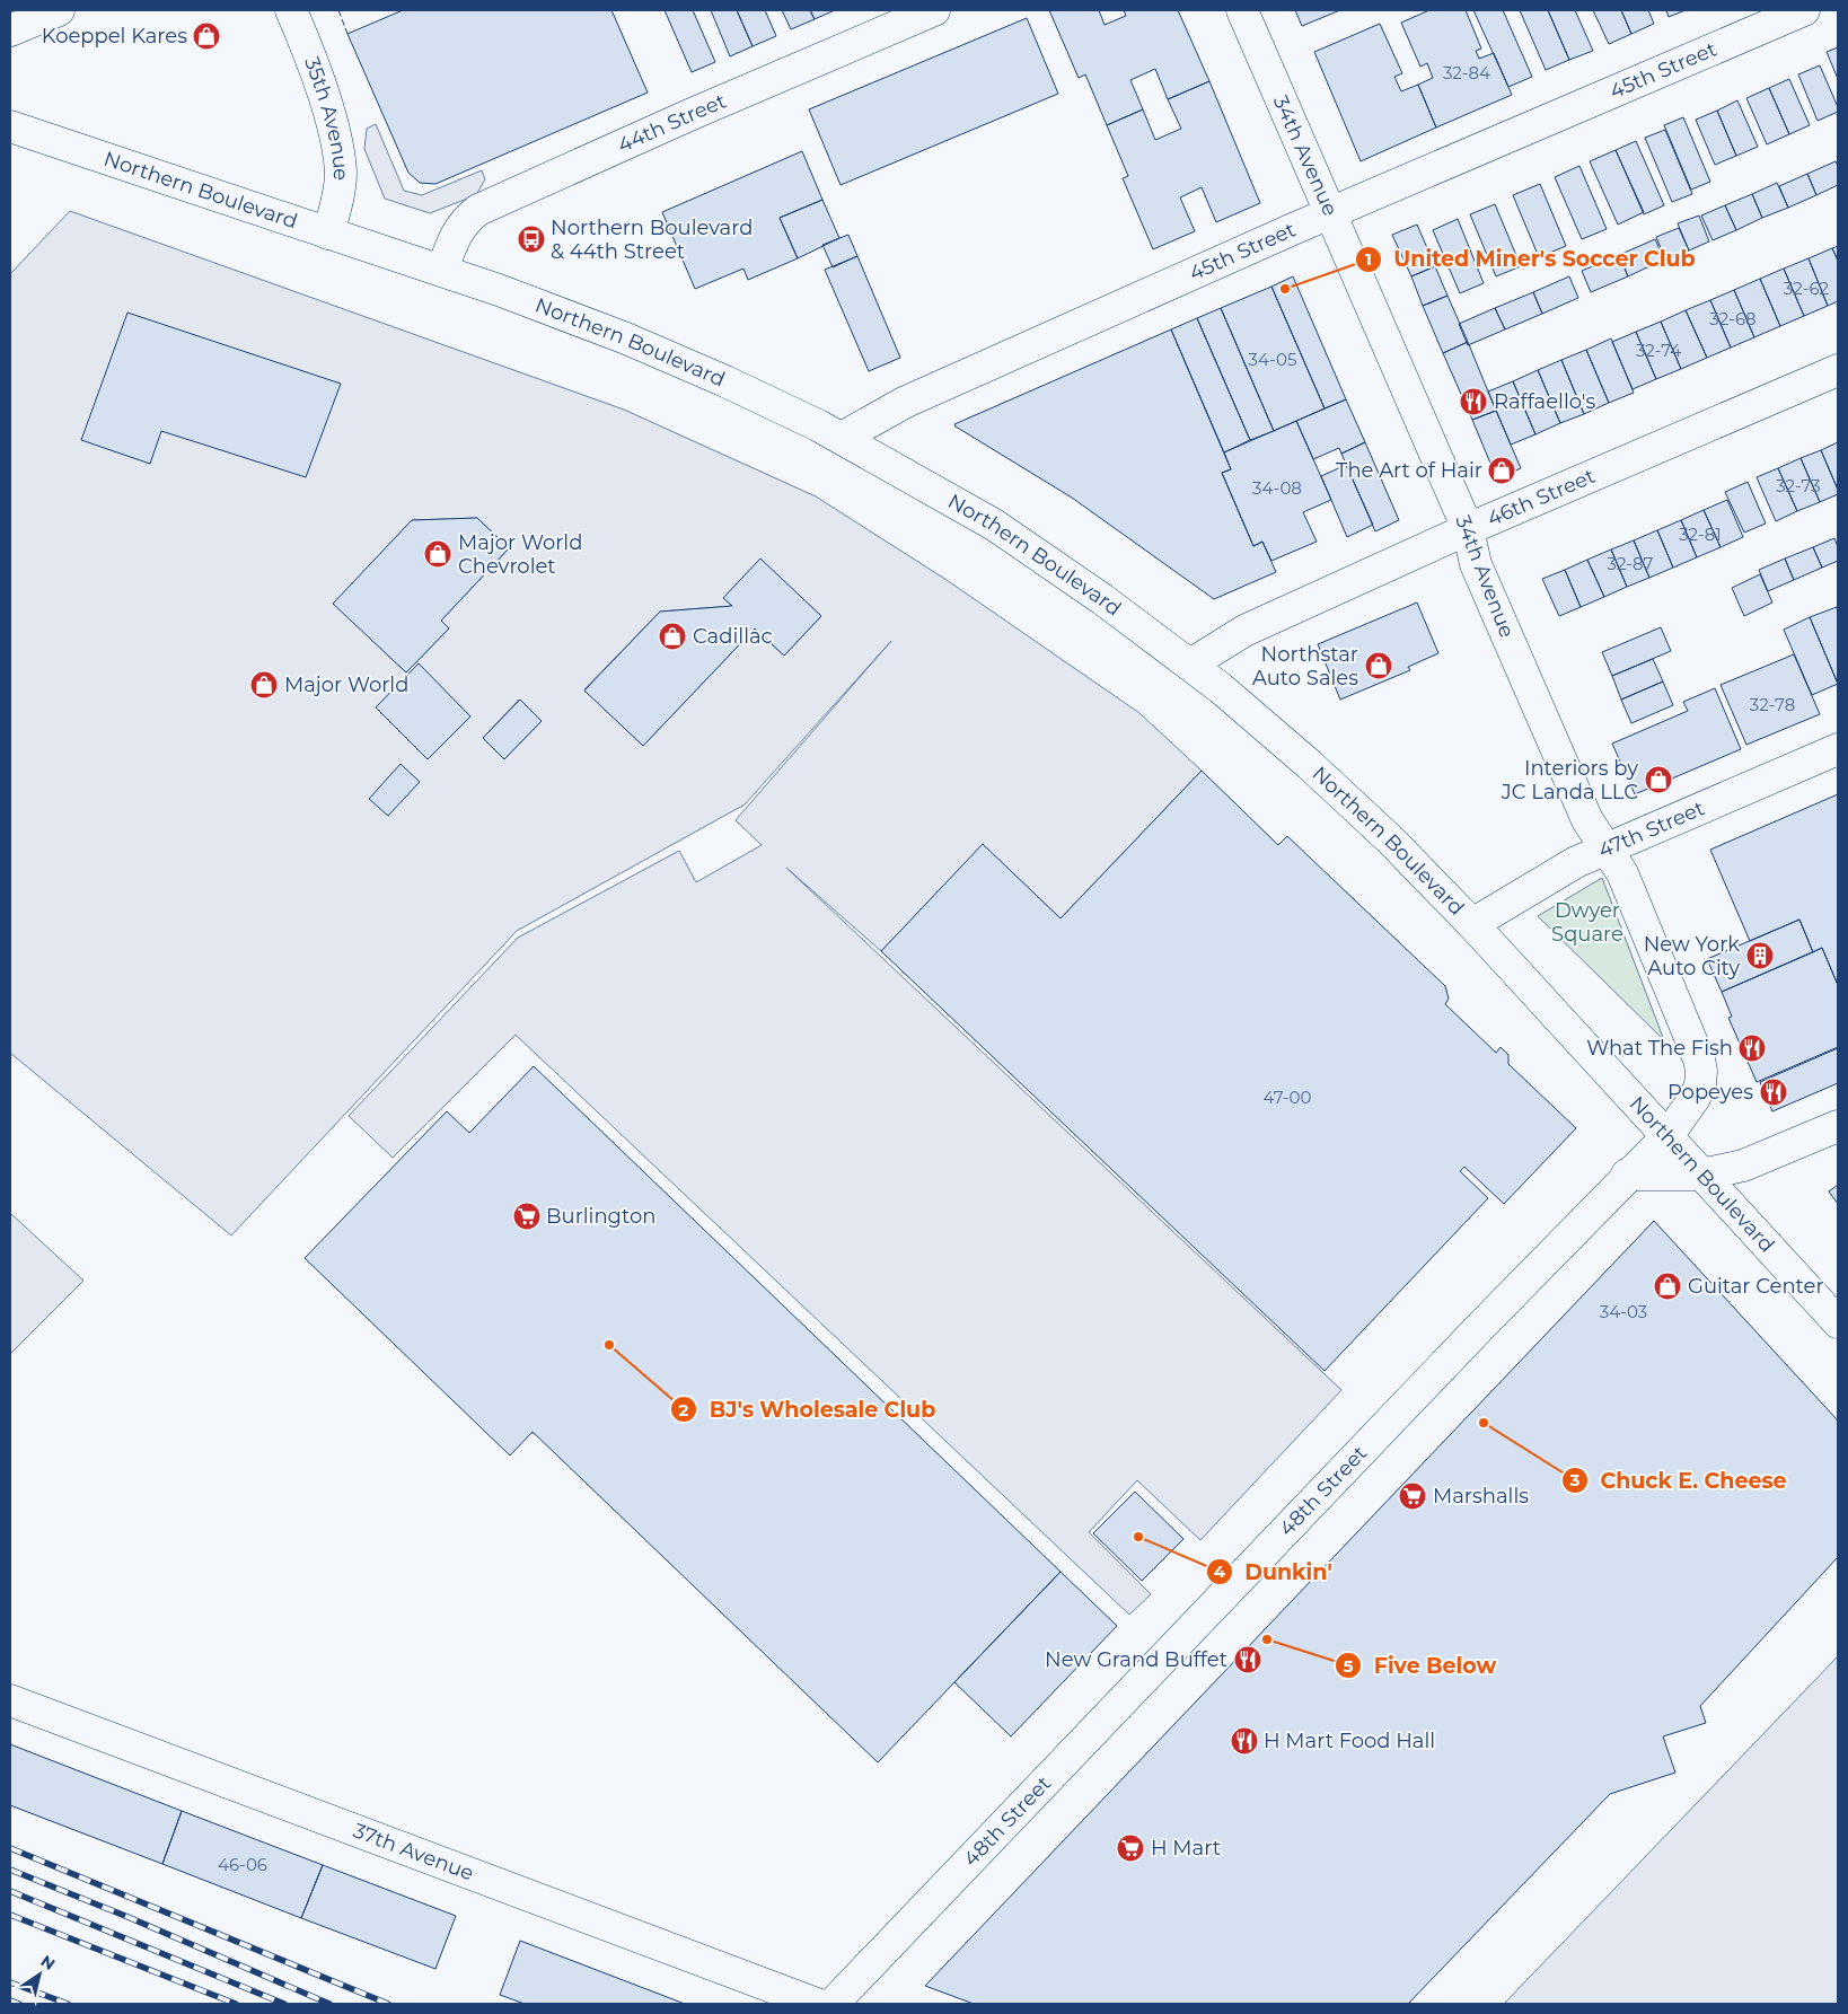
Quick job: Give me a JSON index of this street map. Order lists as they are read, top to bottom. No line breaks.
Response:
{"streets":{"street":["45th Street","35th Avenue","44th Street","34th Avenue","Northern Boulevard","46th Street","47th Street","48th Street","37th Avenue"]},"crossings":[["45th Street","34th Avenue"],["45th Street","Northern Boulevard"],["35th Avenue","Northern Boulevard"],["44th Street","Northern Boulevard"],["34th Avenue","Northern Boulevard"],["34th Avenue","46th Street"],["34th Avenue","47th Street"],["34th Avenue","48th Street"],["Northern Boulevard","46th Street"],["Northern Boulevard","47th Street"],["Northern Boulevard","48th Street"]],"parks":["Dwyer Square"],"places":{"shop":["Koeppel Kares","The Art of Hair","Major World Chevrolet","Cadillac","Northstar Auto Sales","Major World","Interiors by JC Landa LLC","Guitar Center"],"bus stop":["Northern Boulevard & 44th Street"],"other":["United Miner's Soccer Club","BJ's Wholesale Club","Chuck E. Cheese","Dunkin'","Five Below"],"restaurant":["Raffaello's","What The Fish","Popeyes","New Grand Buffet","H Mart Food Hall"],"building":["New York Auto City"],"supermarket":["Burlington","Marshalls","H Mart"]},"house_numbers":["32-84","32-62","32-68","32-74","34-05","32-73","34-08","32-81","32-87","32-78","47-00","34-03","46-06"],"north":"top right"}
